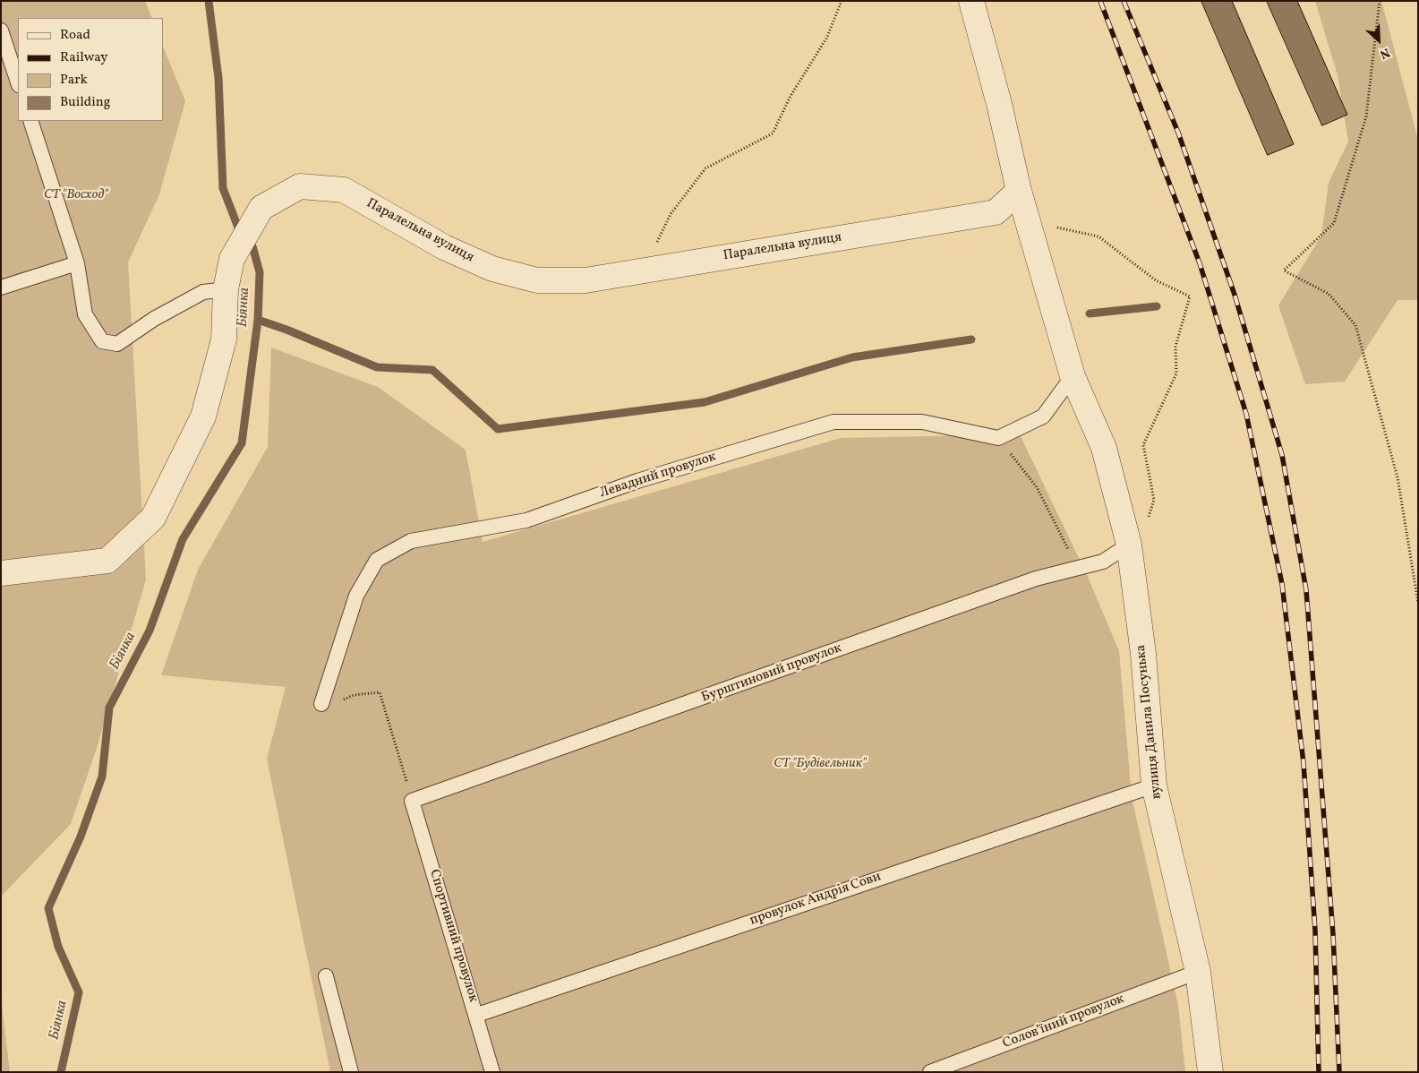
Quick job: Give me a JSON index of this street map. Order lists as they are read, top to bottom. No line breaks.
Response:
{"streets":{"street":["Паралельна вулиця","вулиця Данила Посунька"],"lane":["Левадний провулок","Бурштиновий провулок","провулок Андрія Сови","Спортивний провулок","Соловʼїний провулок"]},"crossings":[["Паралельна вулиця","вулиця Данила Посунька"],["Бурштиновий провулок","вулиця Данила Посунька"],["Бурштиновий провулок","Спортивний провулок"],["вулиця Данила Посунька","провулок Андрія Сови"],["вулиця Данила Посунька","Соловʼїний провулок"],["провулок Андрія Сови","Спортивний провулок"]],"water":["Біянка"],"parks":["СТ \"Восход\"","СТ \"Будівельник\""],"legend":["Road","Railway","Park","Building"],"north":"bottom right"}
